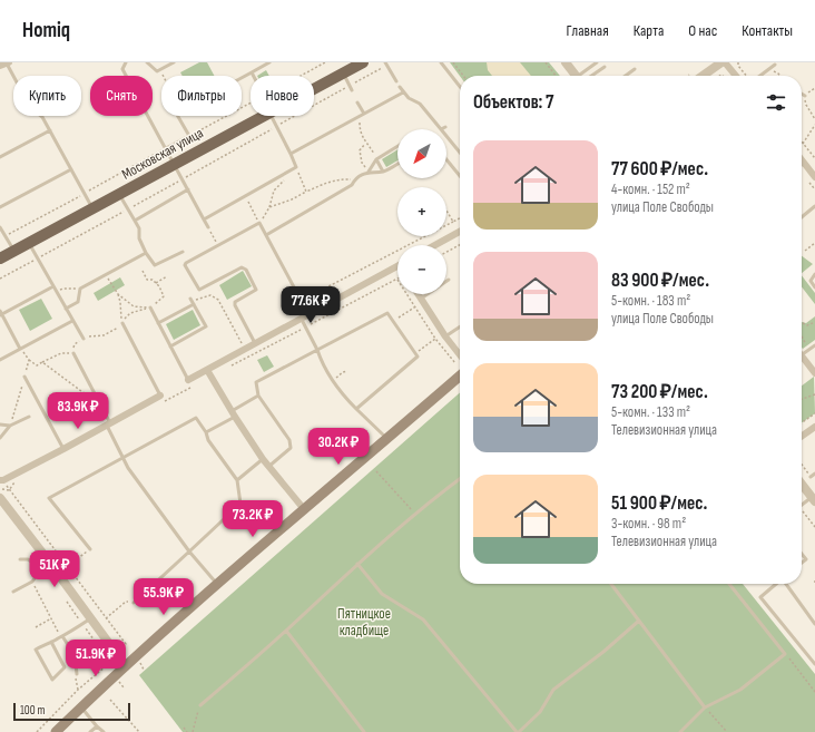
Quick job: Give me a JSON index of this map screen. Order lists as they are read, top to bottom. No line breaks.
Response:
{"streets":{"main road":["Московская улица"]},"parks":["Пятницкое кладбище"],"scale_bar":"100 m","north":"bottom left","page":{"header":"Homiq","nav":["Главная","Карта","О нас","Контакты"],"chip":["Купить","Снять","Фильтры","Новое"],"heading":"Объектов: 7","map_buttons":["+","−"],"list":[{"name":"77 600 ₽/мес.","note":"4-комн. · 152 m² · улица Поле Свободы"},{"name":"83 900 ₽/мес.","note":"5-комн. · 183 m² · улица Поле Свободы"},{"name":"73 200 ₽/мес.","note":"5-комн. · 133 m² · Телевизионная улица"},{"name":"51 900 ₽/мес.","note":"3-комн. · 98 m² · Телевизионная улица"}],"price":["77.6K ₽","83.9K ₽","30.2K ₽","73.2K ₽","51K ₽","55.9K ₽","51.9K ₽"],"scale":"100 m"}}
